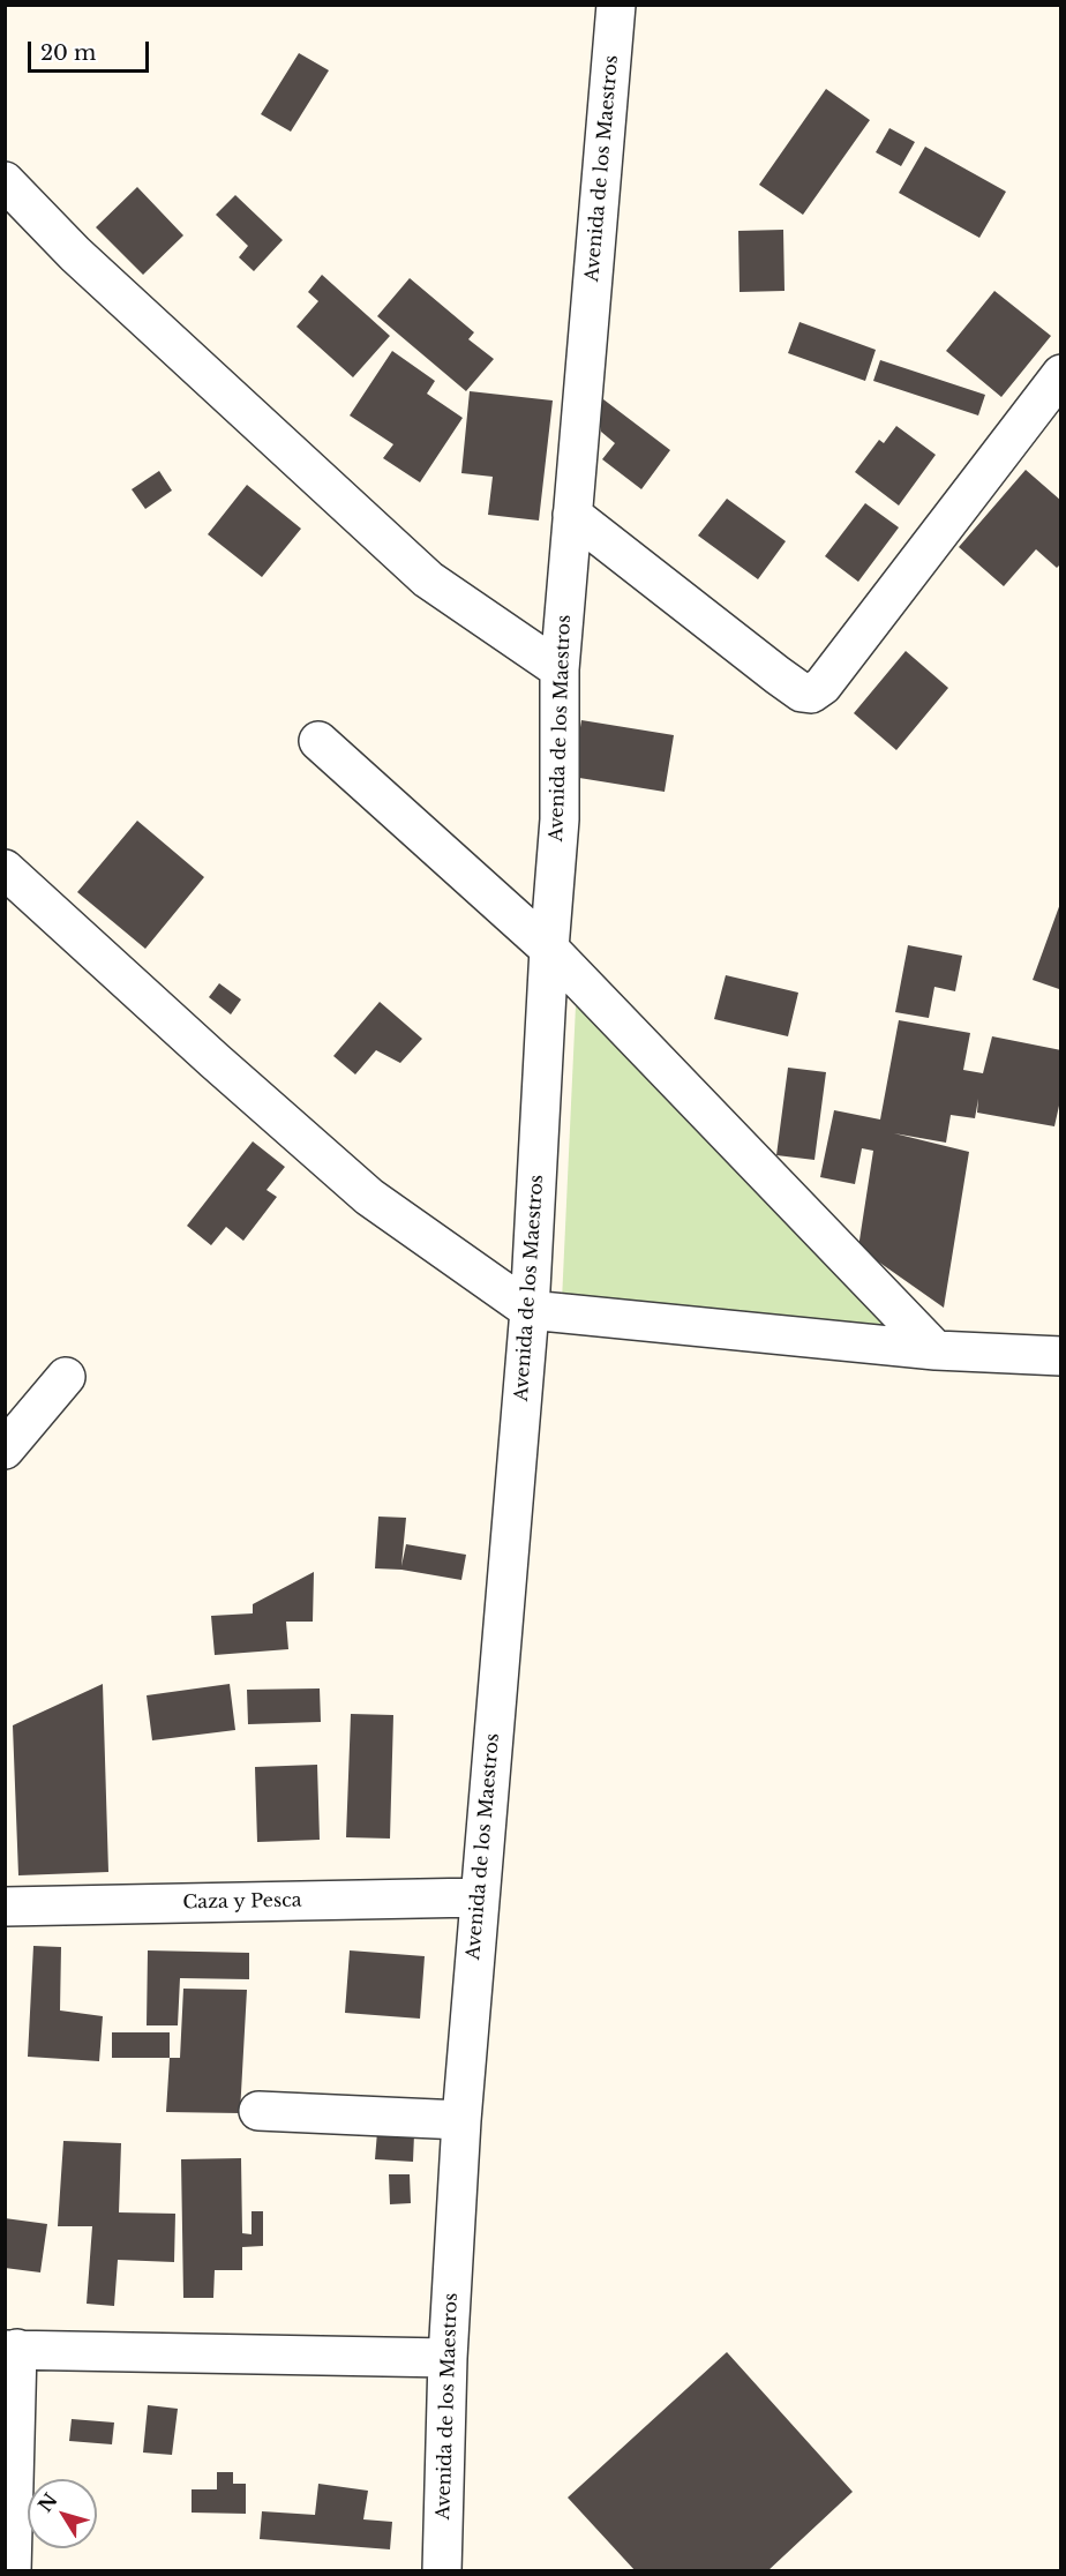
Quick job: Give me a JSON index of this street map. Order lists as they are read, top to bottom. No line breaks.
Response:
{"streets":{"street":["Avenida de los Maestros","Caza y Pesca"]},"crossings":[["Avenida de los Maestros","Caza y Pesca"]],"scale_bar":"20 m","north":"top left"}
